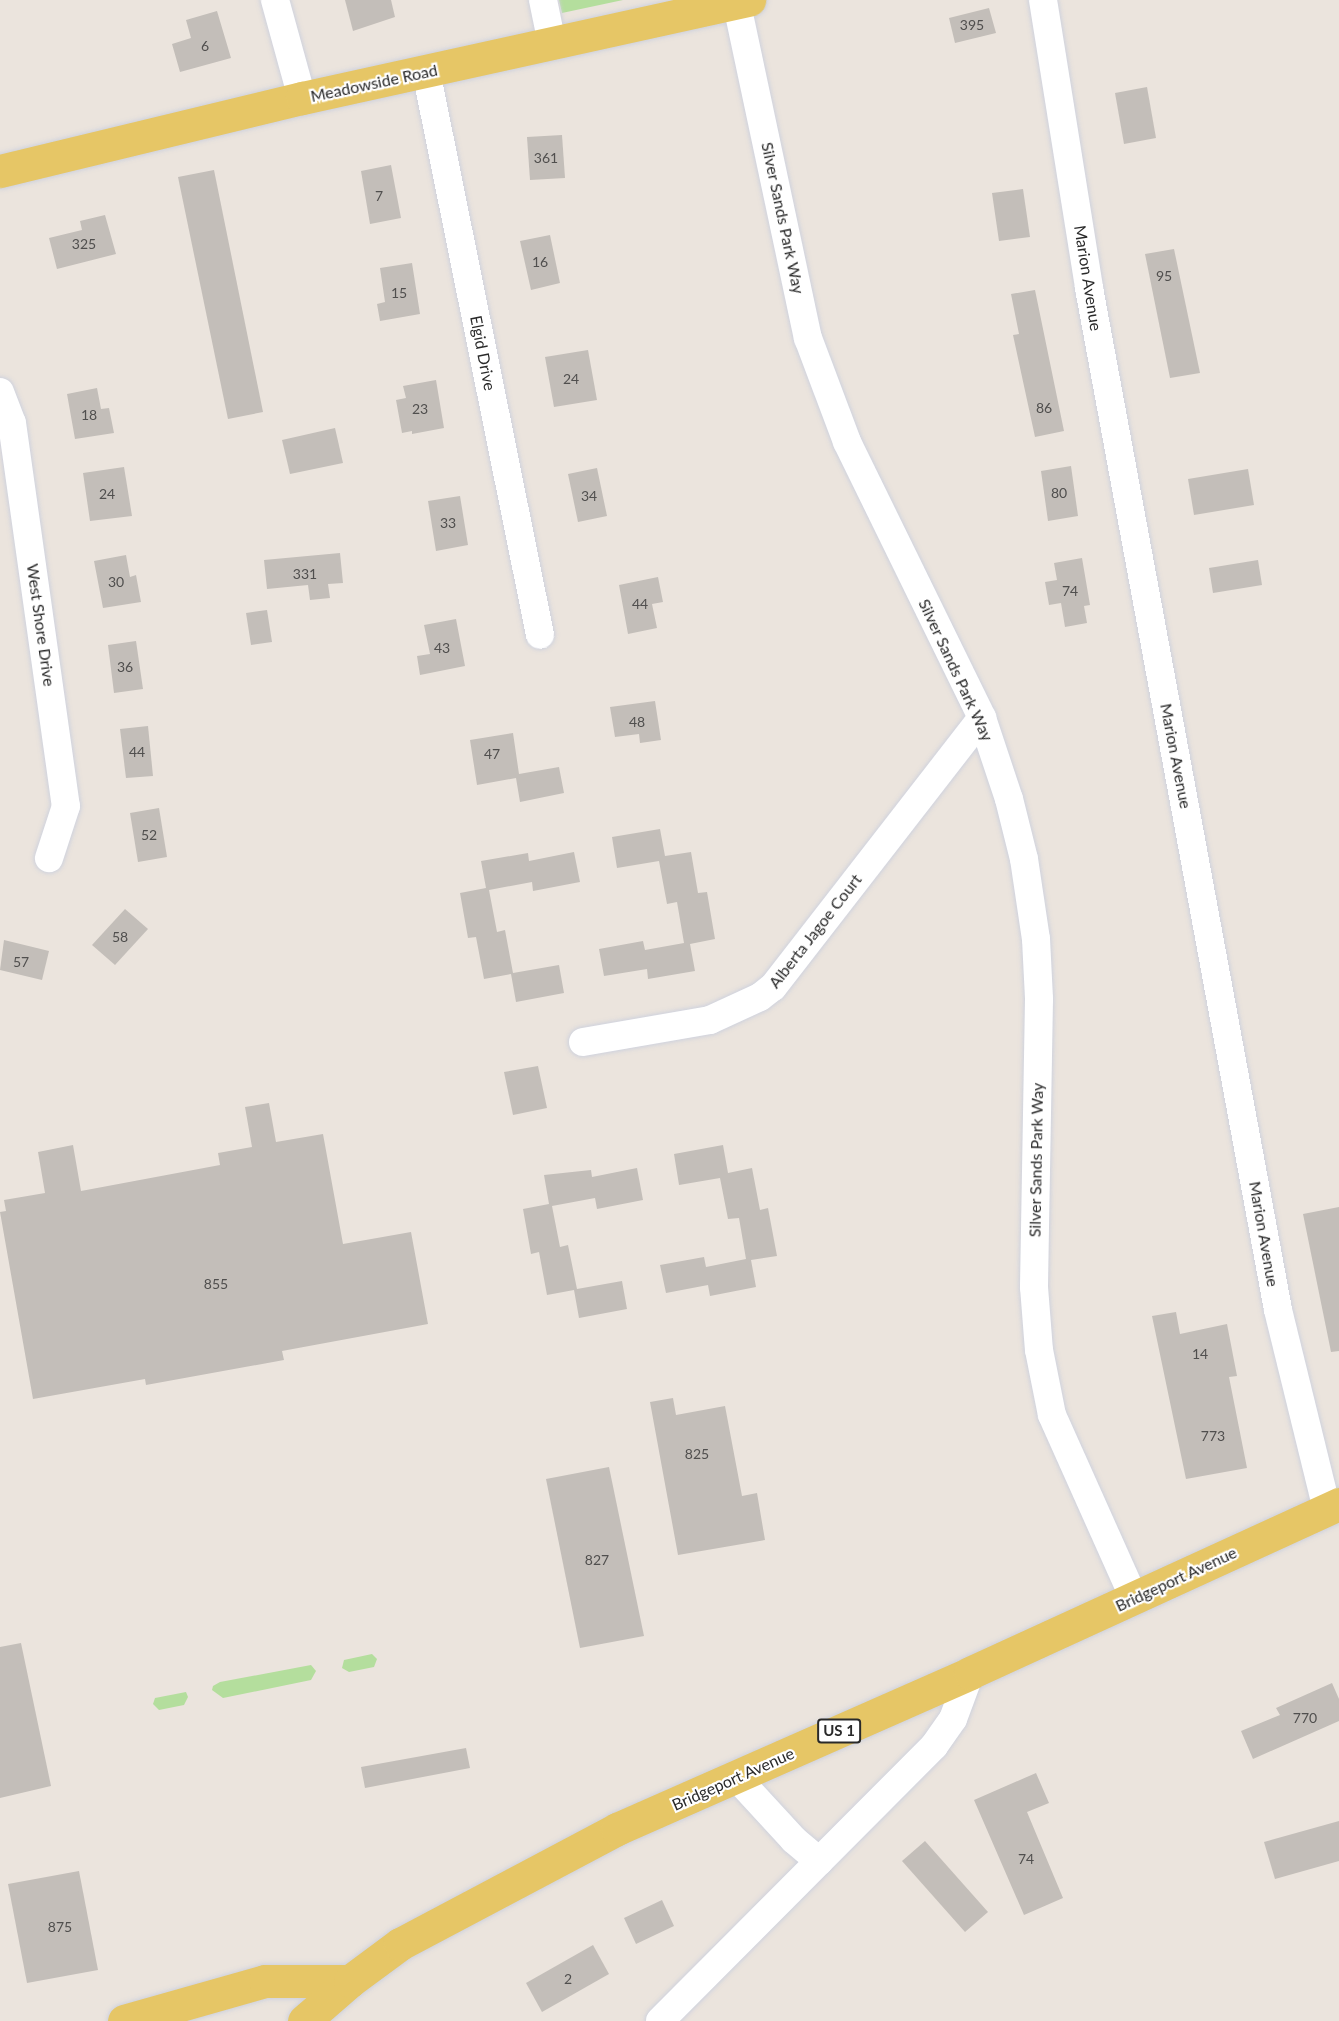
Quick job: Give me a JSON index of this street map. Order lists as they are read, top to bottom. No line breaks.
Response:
{"streets":{"main road":["Meadowside Road","Bridgeport Avenue","US 1"],"street":["Silver Sands Park Way","Marion Avenue","Elgid Drive","West Shore Drive","Alberta Jagoe Court"]},"crossings":[["Meadowside Road","Silver Sands Park Way"],["Meadowside Road","Elgid Drive"],["Silver Sands Park Way","Alberta Jagoe Court"],["Silver Sands Park Way","Bridgeport Avenue"],["Marion Avenue","Bridgeport Avenue"],["Bridgeport Avenue","US 1"]],"house_numbers":["395","6","361","7","325","16","95","15","24","86","23","18","80","24","34","33","331","30","74","44","43","36","48","44","47","52","58","57","855","14","773","825","827","770","74","875","2"]}
